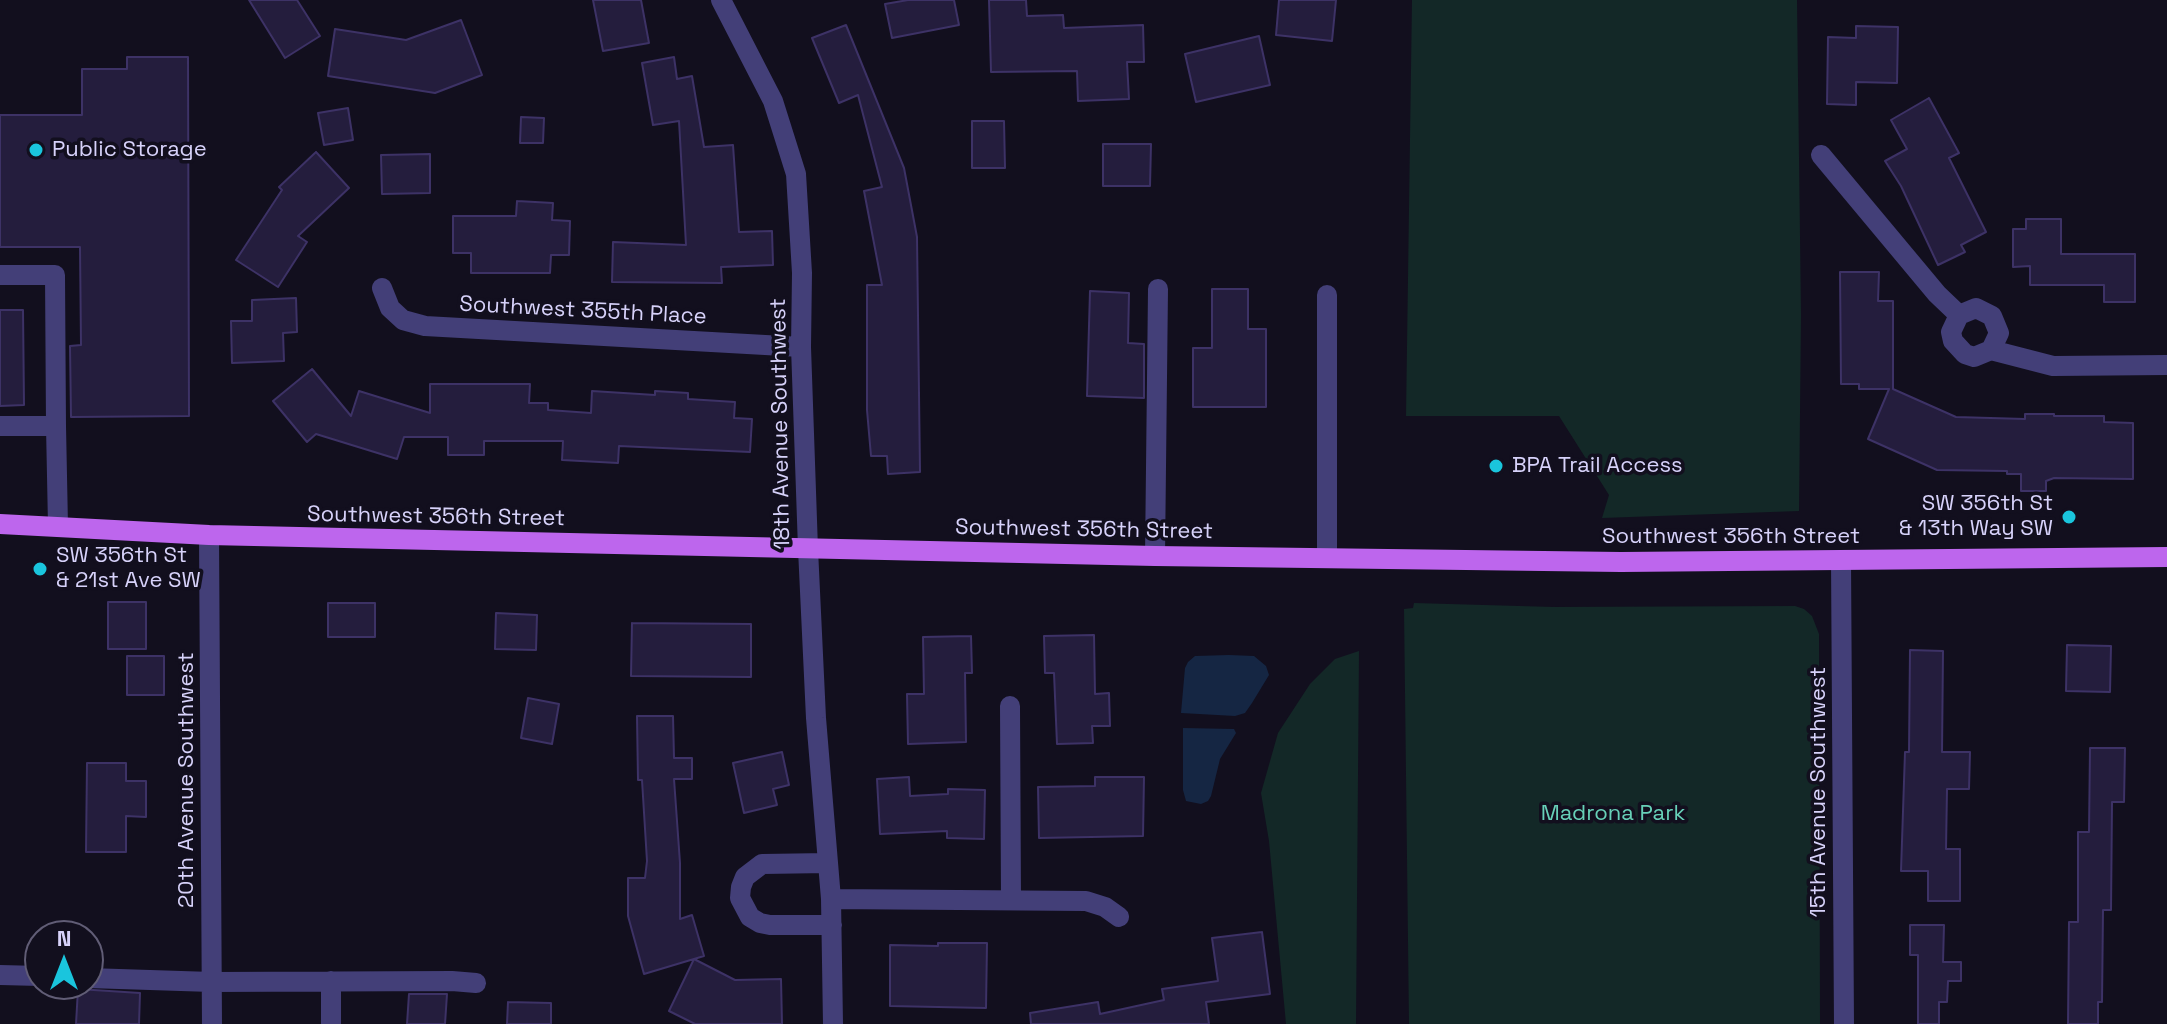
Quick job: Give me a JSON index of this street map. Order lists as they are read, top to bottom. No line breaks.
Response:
{"streets":{"main road":["Southwest 356th Street"],"street":["Southwest 355th Place","18th Avenue Southwest","20th Avenue Southwest","15th Avenue Southwest"]},"crossings":[["Southwest 355th Place","18th Avenue Southwest"],["18th Avenue Southwest","Southwest 356th Street"],["Southwest 356th Street","20th Avenue Southwest"],["Southwest 356th Street","15th Avenue Southwest"]],"parks":["Madrona Park"],"places":["Public Storage","BPA Trail Access","SW 356th St & 13th Way SW","SW 356th St & 21st Ave SW"],"north":"top"}
